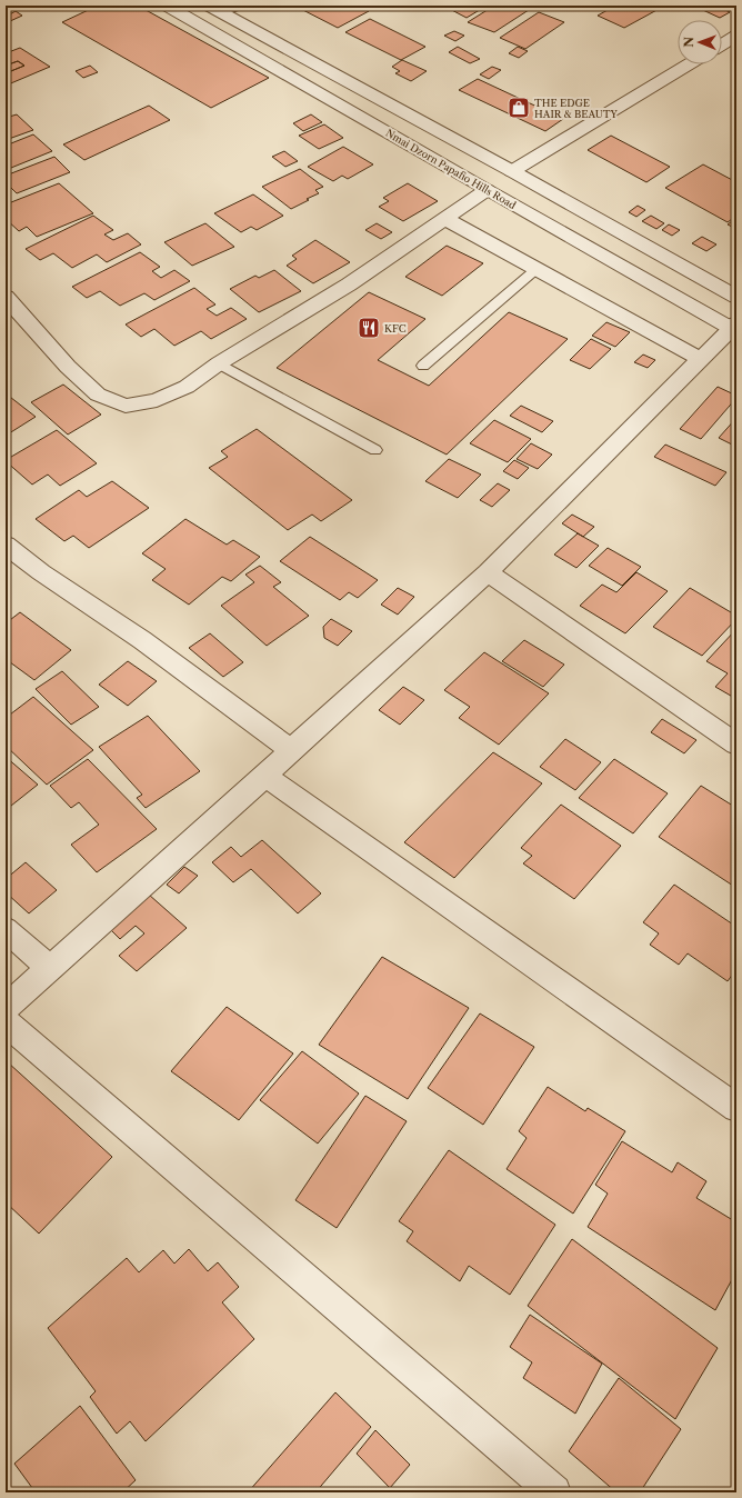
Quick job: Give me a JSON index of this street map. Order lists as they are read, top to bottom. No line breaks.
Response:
{"streets":{"street":["Nmai Dzorn Papafio Hills Road"]},"places":{"shop":["THE EDGE HAIR & BEAUTY"],"restaurant":["KFC"]},"north":"left"}
